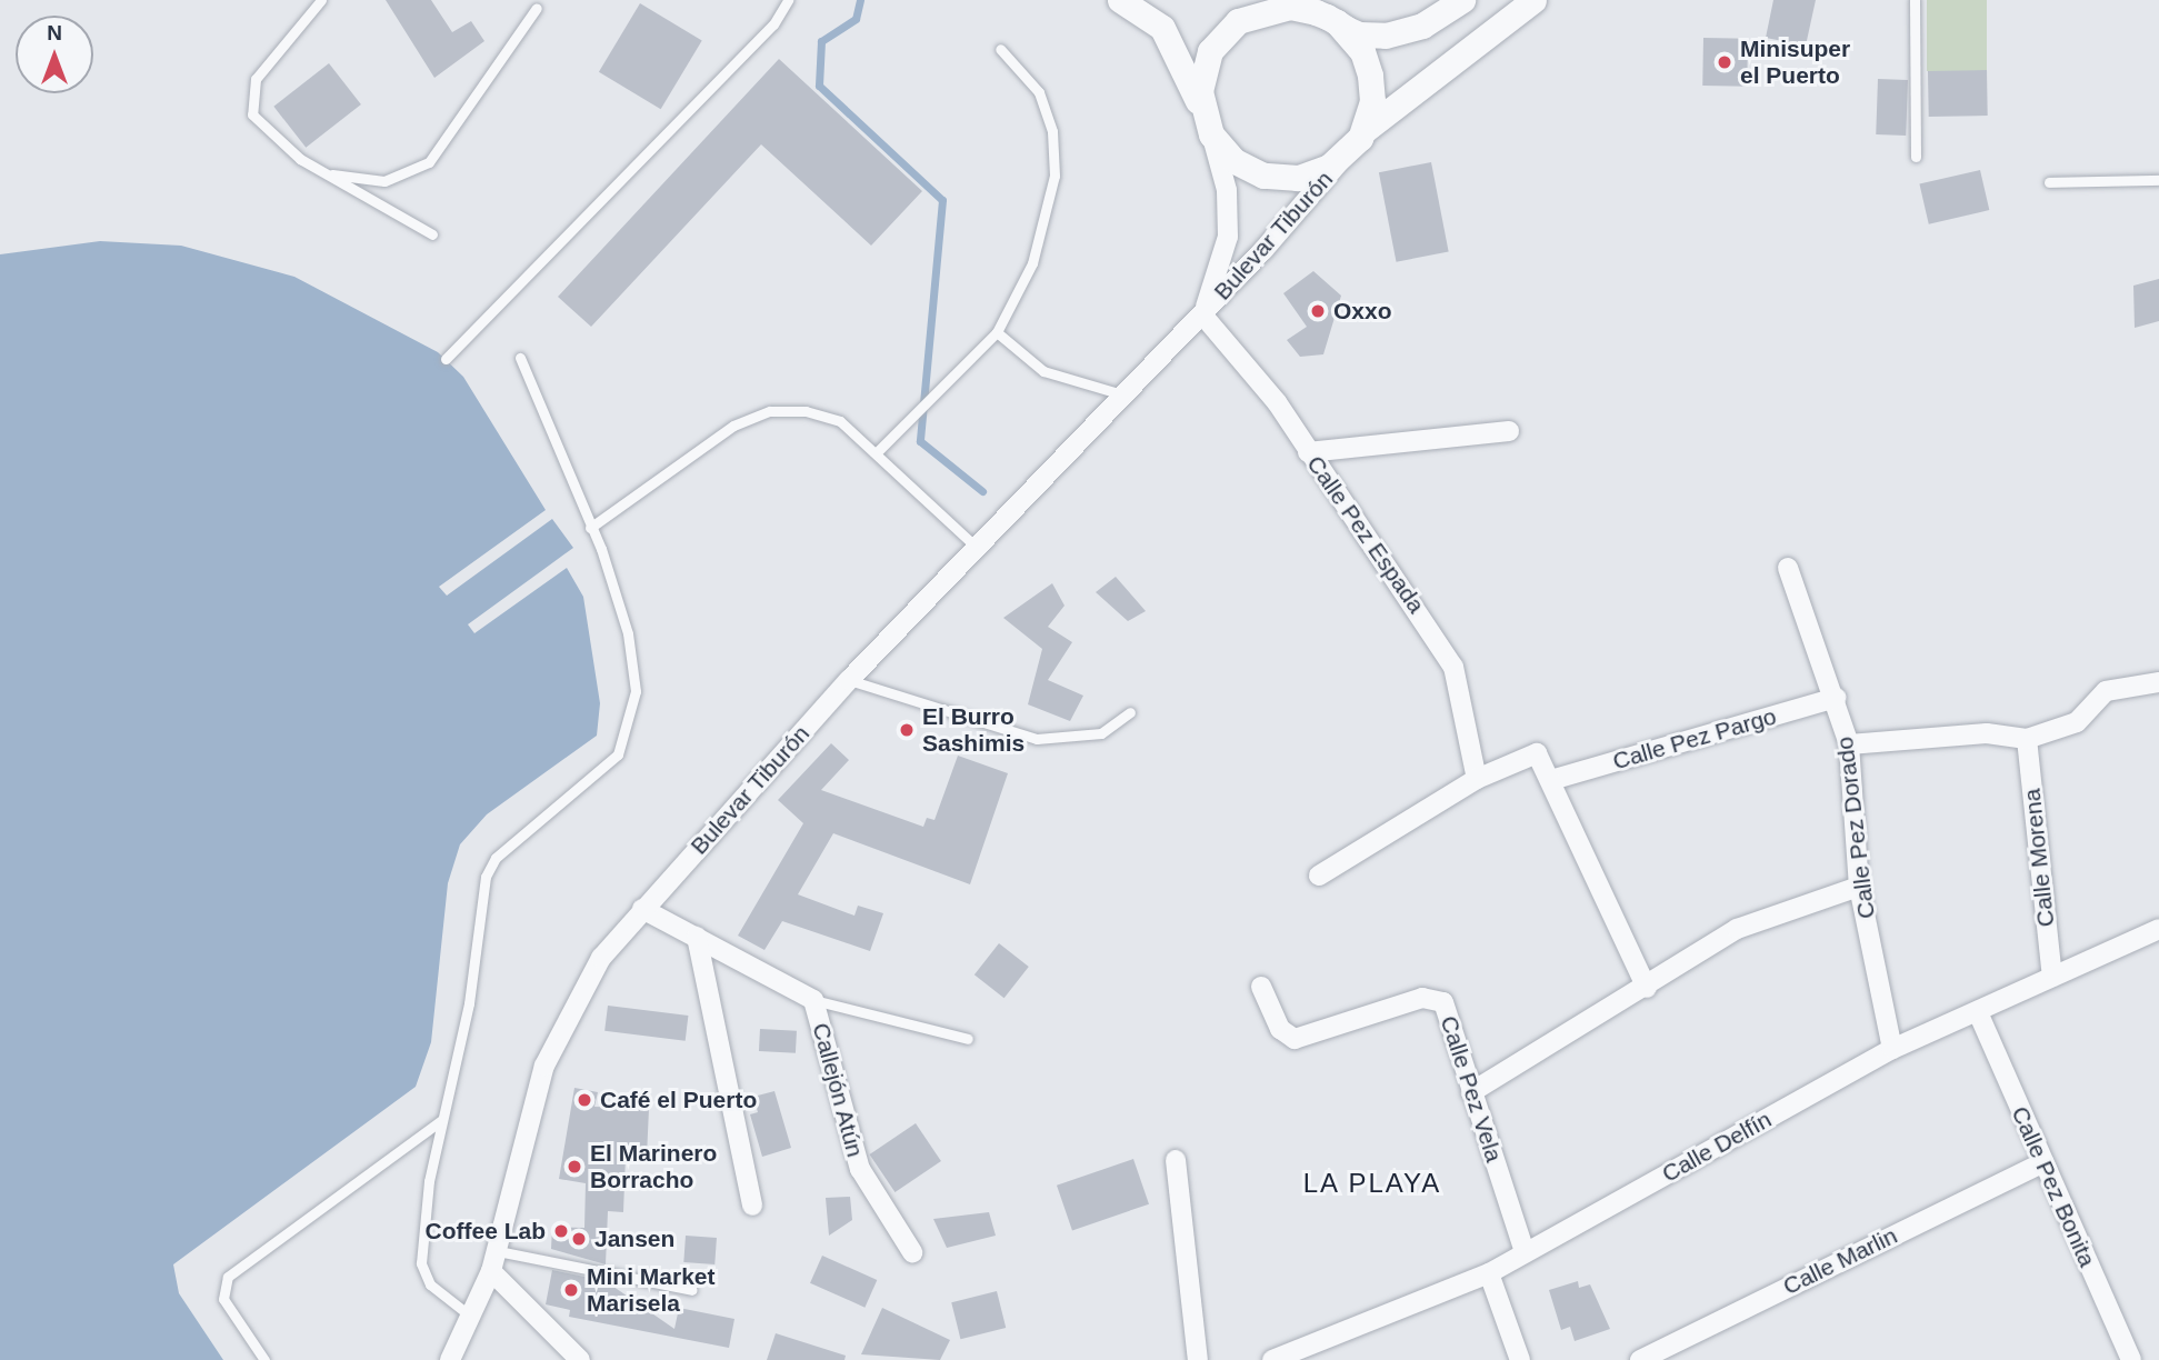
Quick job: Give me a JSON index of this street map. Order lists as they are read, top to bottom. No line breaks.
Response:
{"streets":{"street":["Bulevar Tiburón","Calle Pez Espada","Calle Pez Pargo","Calle Pez Dorado","Calle Morena","Calle Pez Vela","Callejón Atún","Calle Delfín","Calle Pez Bonita","Calle Marlin"]},"crossings":[["Bulevar Tiburón","Calle Pez Espada"],["Bulevar Tiburón","Callejón Atún"],["Calle Pez Pargo","Calle Pez Dorado"],["Calle Pez Dorado","Calle Delfín"],["Calle Morena","Calle Delfín"],["Calle Pez Vela","Calle Delfín"],["Calle Delfín","Calle Pez Bonita"],["Calle Pez Bonita","Calle Marlin"]],"districts":["LA PLAYA"],"places":["Minisuper el Puerto","Oxxo","El Burro Sashimis","Café el Puerto","El Marinero Borracho","Coffee Lab","Jansen","Mini Market Marisela"],"north":"top"}
